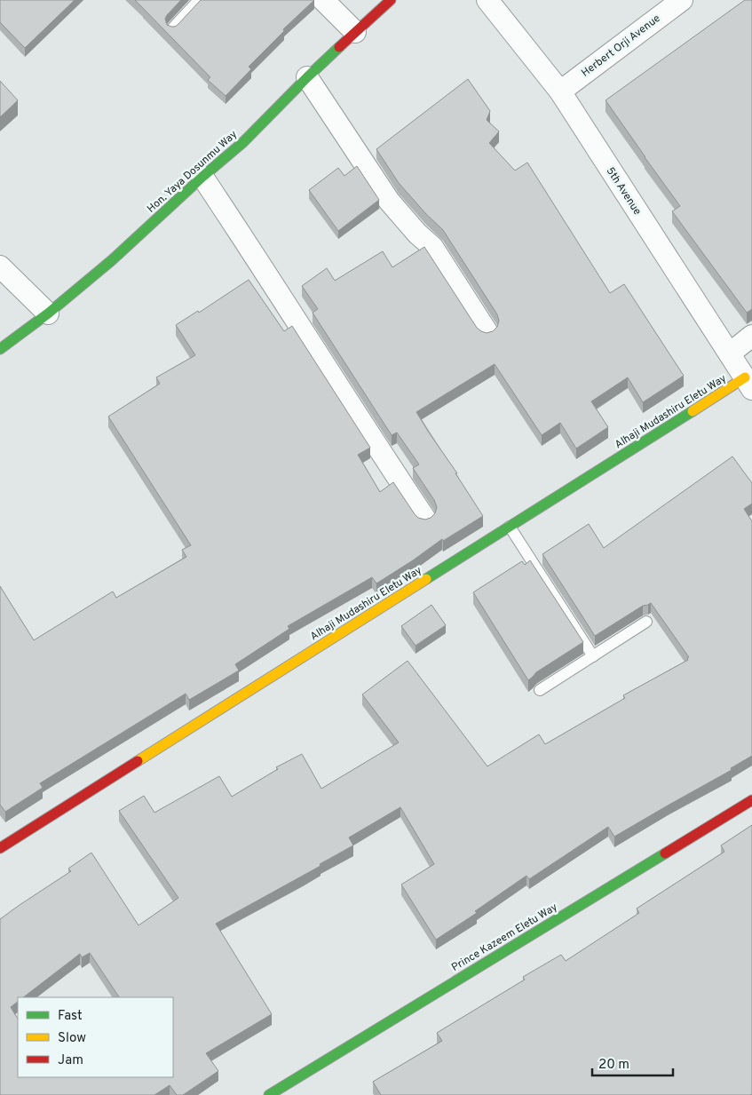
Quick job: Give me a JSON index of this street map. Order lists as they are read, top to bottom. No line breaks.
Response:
{"streets":{"street":["Herbert Orji Avenue","Hon. Yaya Dosunmu Way","5th Avenue","Alhaji Mudashiru Eletu Way","Prince Kazeem Eletu Way"]},"crossings":[["Herbert Orji Avenue","5th Avenue"],["5th Avenue","Alhaji Mudashiru Eletu Way"]],"legend":["Fast","Slow","Jam"],"scale_bar":"20 m"}
